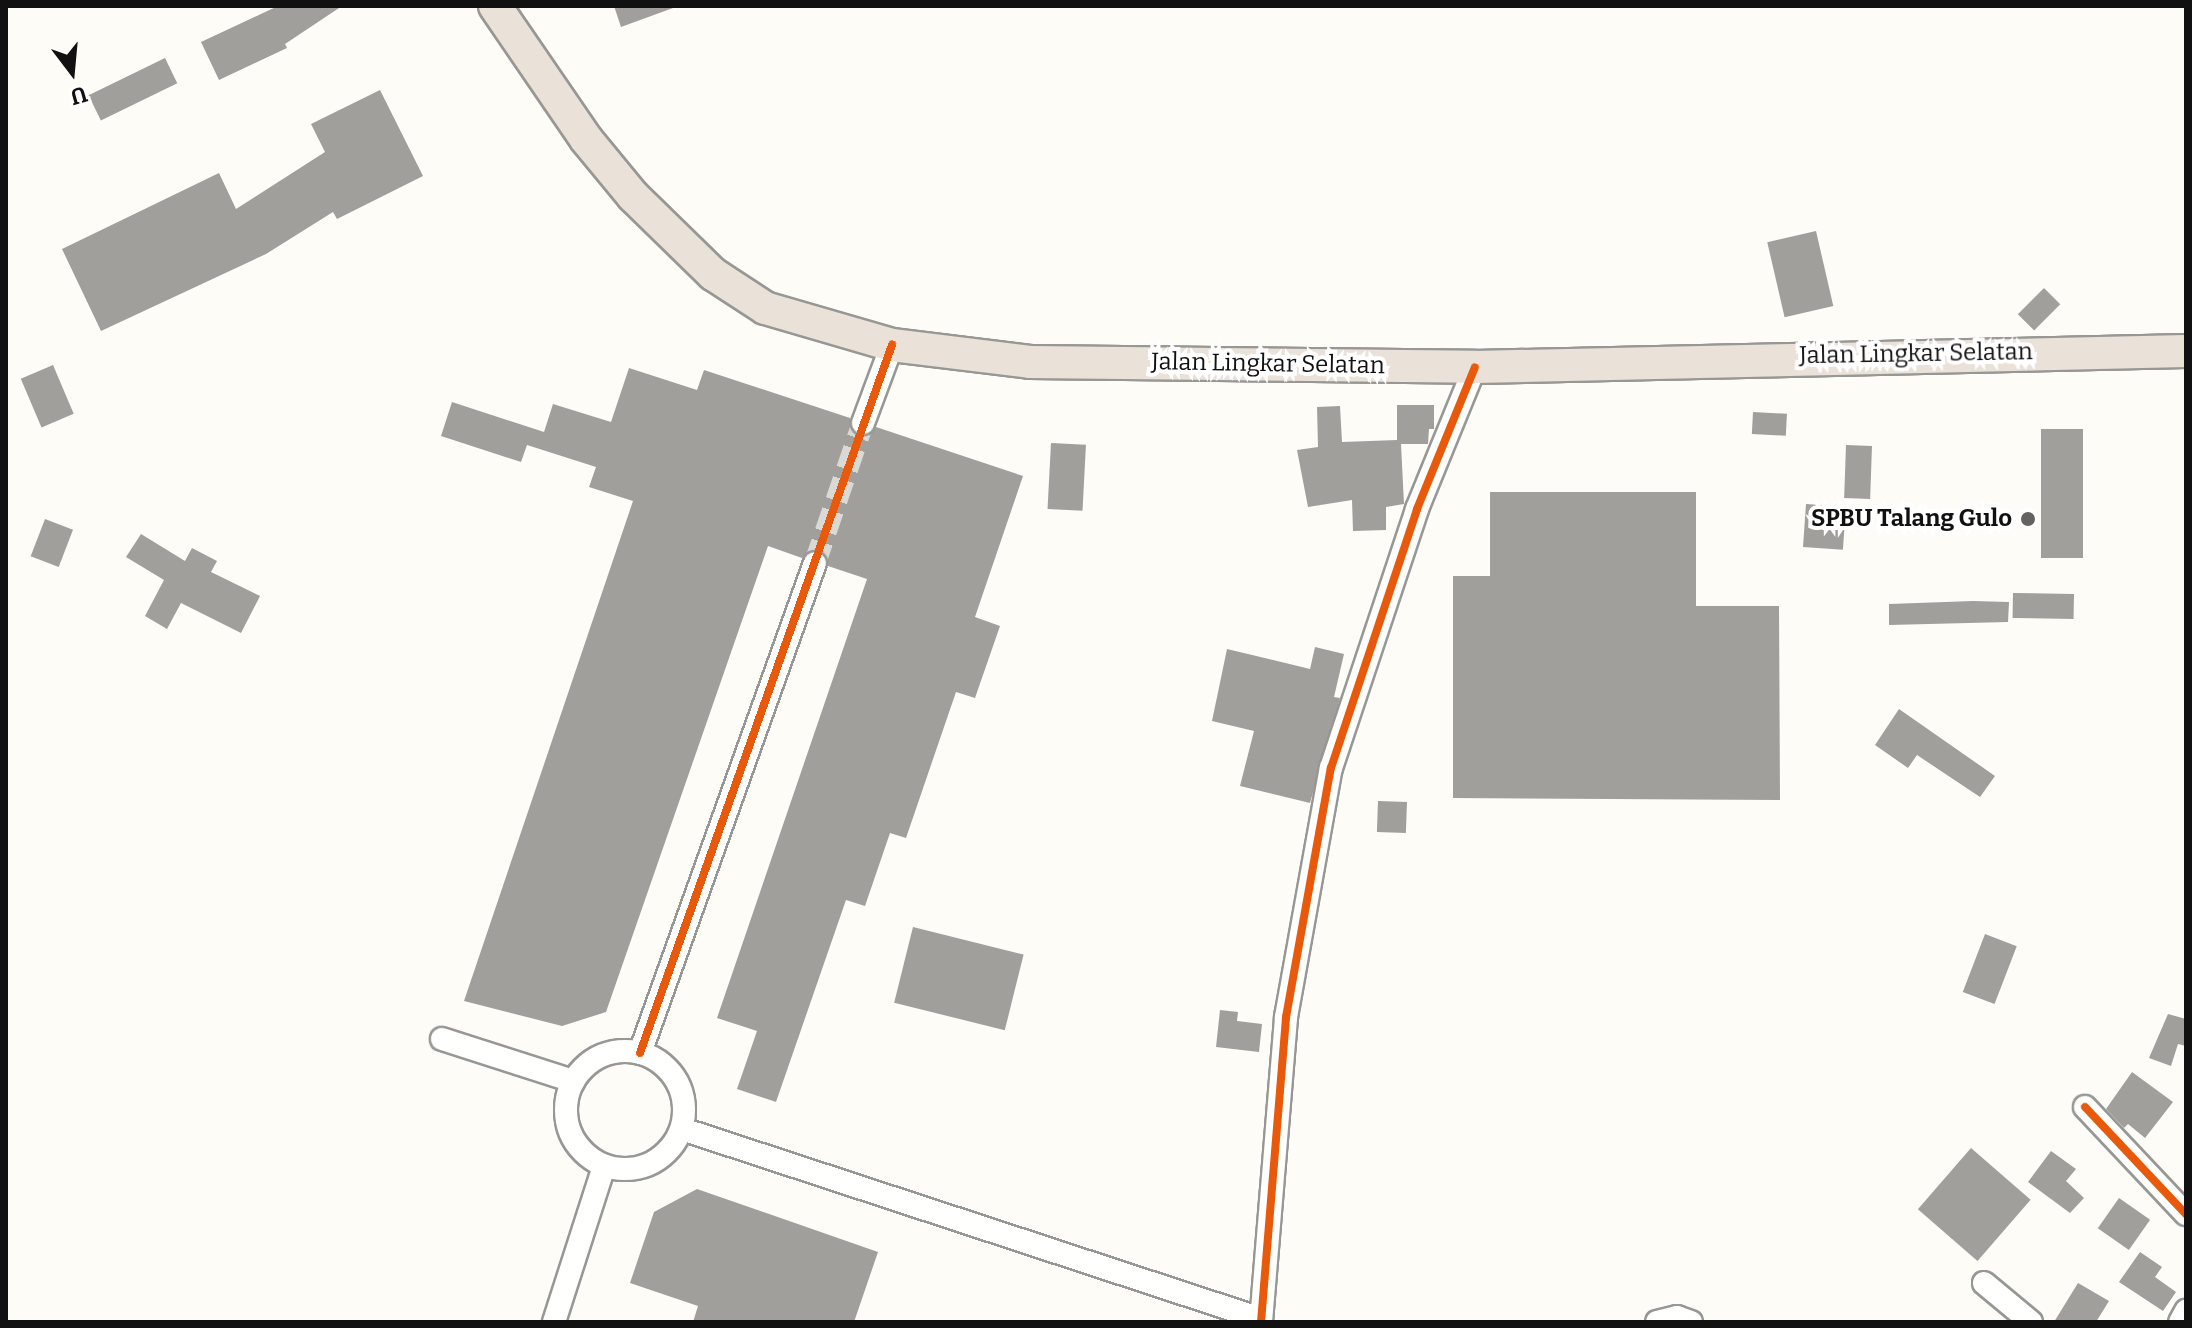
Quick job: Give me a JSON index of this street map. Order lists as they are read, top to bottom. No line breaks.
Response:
{"streets":{"highway":["Jalan Lingkar Selatan"]},"places":["SPBU Talang Gulo"],"north":"bottom"}
